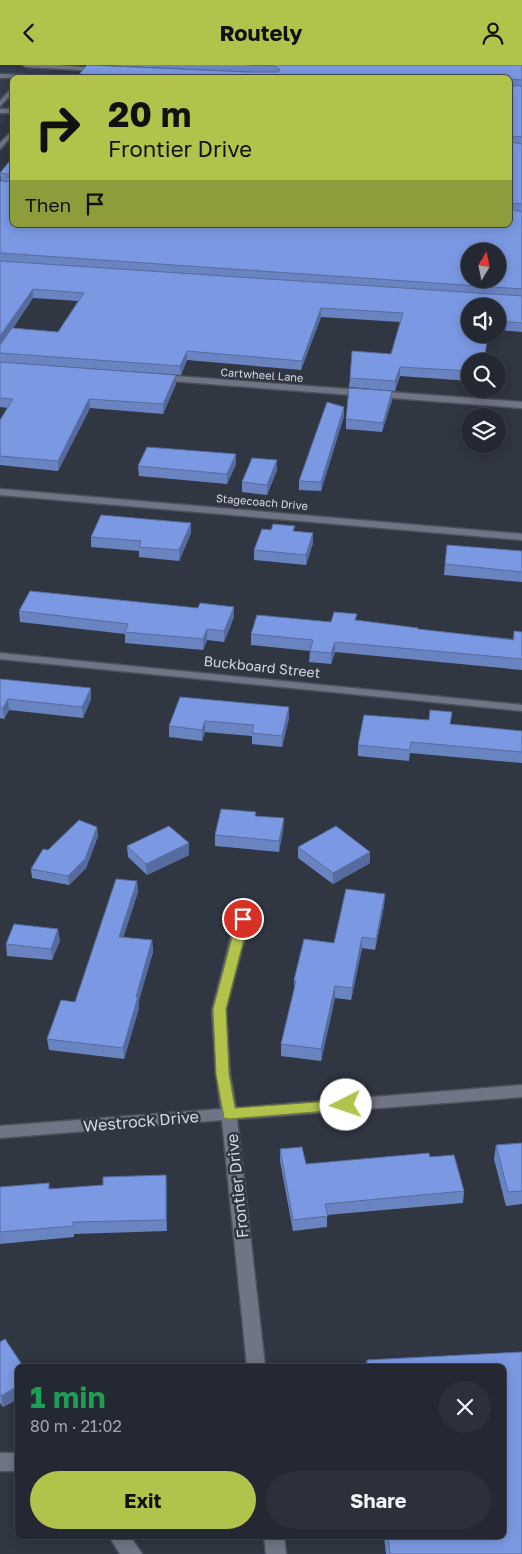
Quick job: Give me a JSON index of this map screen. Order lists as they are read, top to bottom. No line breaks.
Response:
{"streets":{"street":["Cartwheel Lane","Stagecoach Drive","Buckboard Street","Westrock Drive","Frontier Drive"]},"crossings":[["Westrock Drive","Frontier Drive"]],"north":"top","page":{"header":"Routely","turn":["20 m","Frontier Drive"],"then":"Then","heading":["1 min","80 m · 21:02"],"buttons":["Exit","Share"]}}
